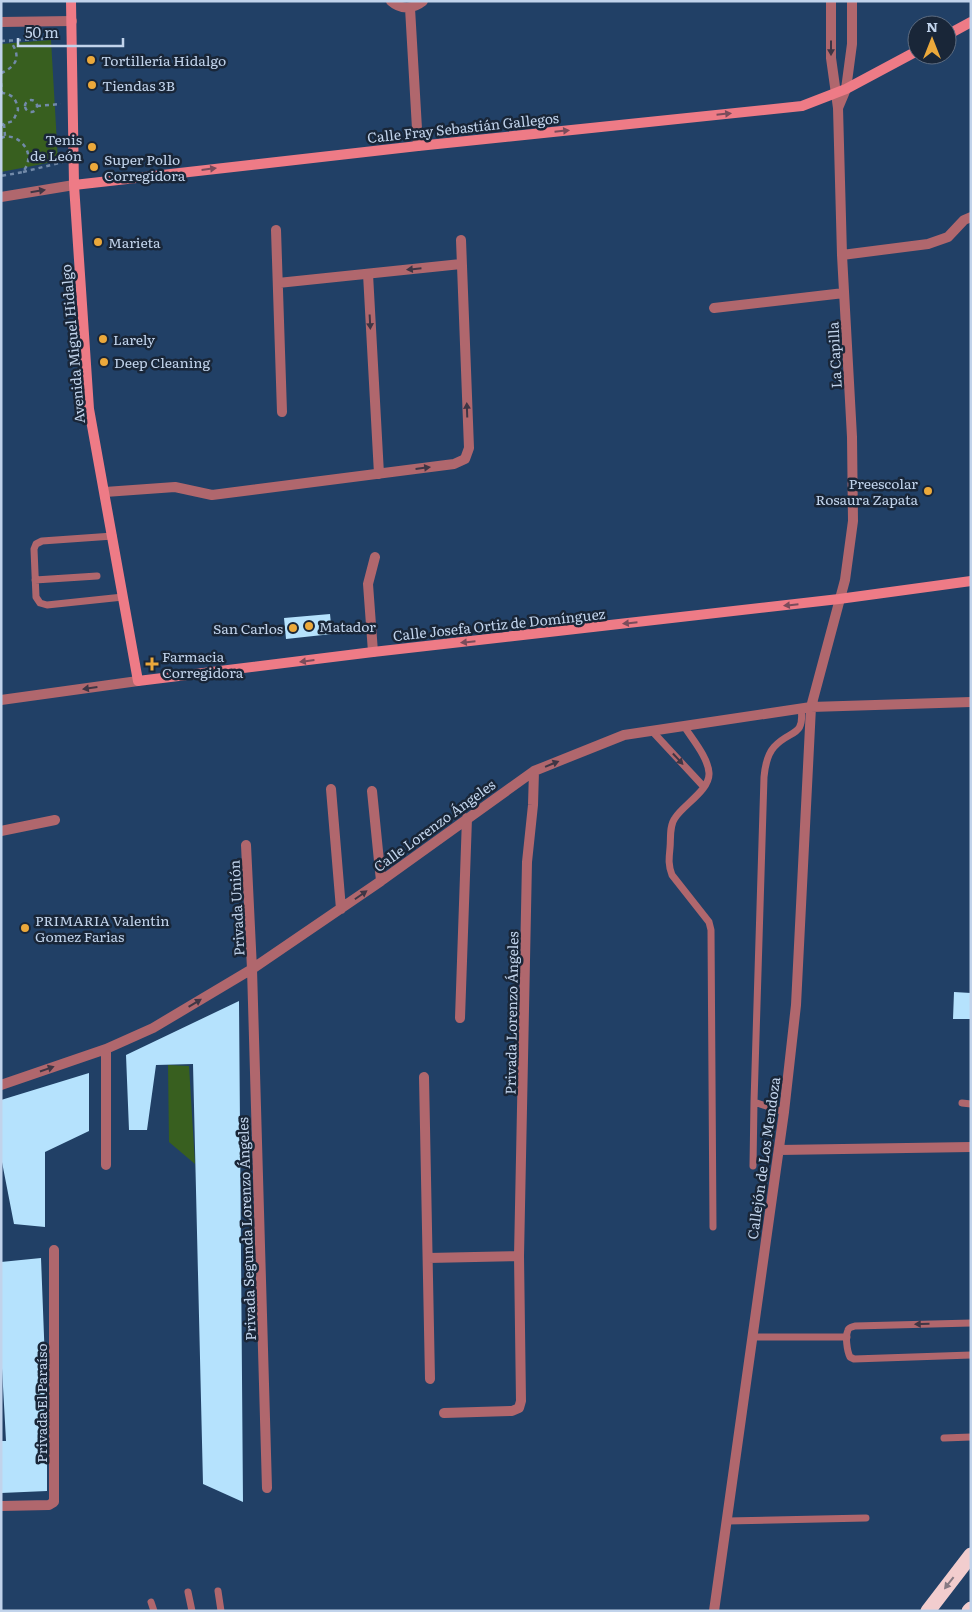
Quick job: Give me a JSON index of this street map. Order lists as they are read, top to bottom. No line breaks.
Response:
{"streets":{"street":["Calle Fray Sebastián Gallegos","Avenida Miguel Hidalgo","La Capilla","Calle Josefa Ortiz de Domínguez","Calle Lorenzo Ángeles","Privada Unión","Privada Lorenzo Ángeles","Callejón de Los Mendoza","Privada Segunda Lorenzo Ángeles","Privada El Paraíso"]},"crossings":[["Calle Fray Sebastián Gallegos","Avenida Miguel Hidalgo"],["Calle Fray Sebastián Gallegos","La Capilla"],["Avenida Miguel Hidalgo","Calle Josefa Ortiz de Domínguez"],["La Capilla","Calle Josefa Ortiz de Domínguez"],["Calle Lorenzo Ángeles","Privada Unión"],["Calle Lorenzo Ángeles","Privada Lorenzo Ángeles"],["Calle Lorenzo Ángeles","Callejón de Los Mendoza"],["Calle Lorenzo Ángeles","Privada Segunda Lorenzo Ángeles"],["Privada Unión","Privada Segunda Lorenzo Ángeles"]],"one_way":["Calle Fray Sebastián Gallegos","Calle Josefa Ortiz de Domínguez","Calle Lorenzo Ángeles"],"places":{"other":["Tortillería Hidalgo","Tiendas 3B","Tenis de León","Super Pollo Corregidora","Marieta","Larely","Deep Cleaning","Preescolar Rosaura Zapata","Matador","San Carlos","PRIMARIA Valentin Gomez Farias"],"health":["Farmacia Corregidora"]},"scale_bar":"50 m","north":"top"}
